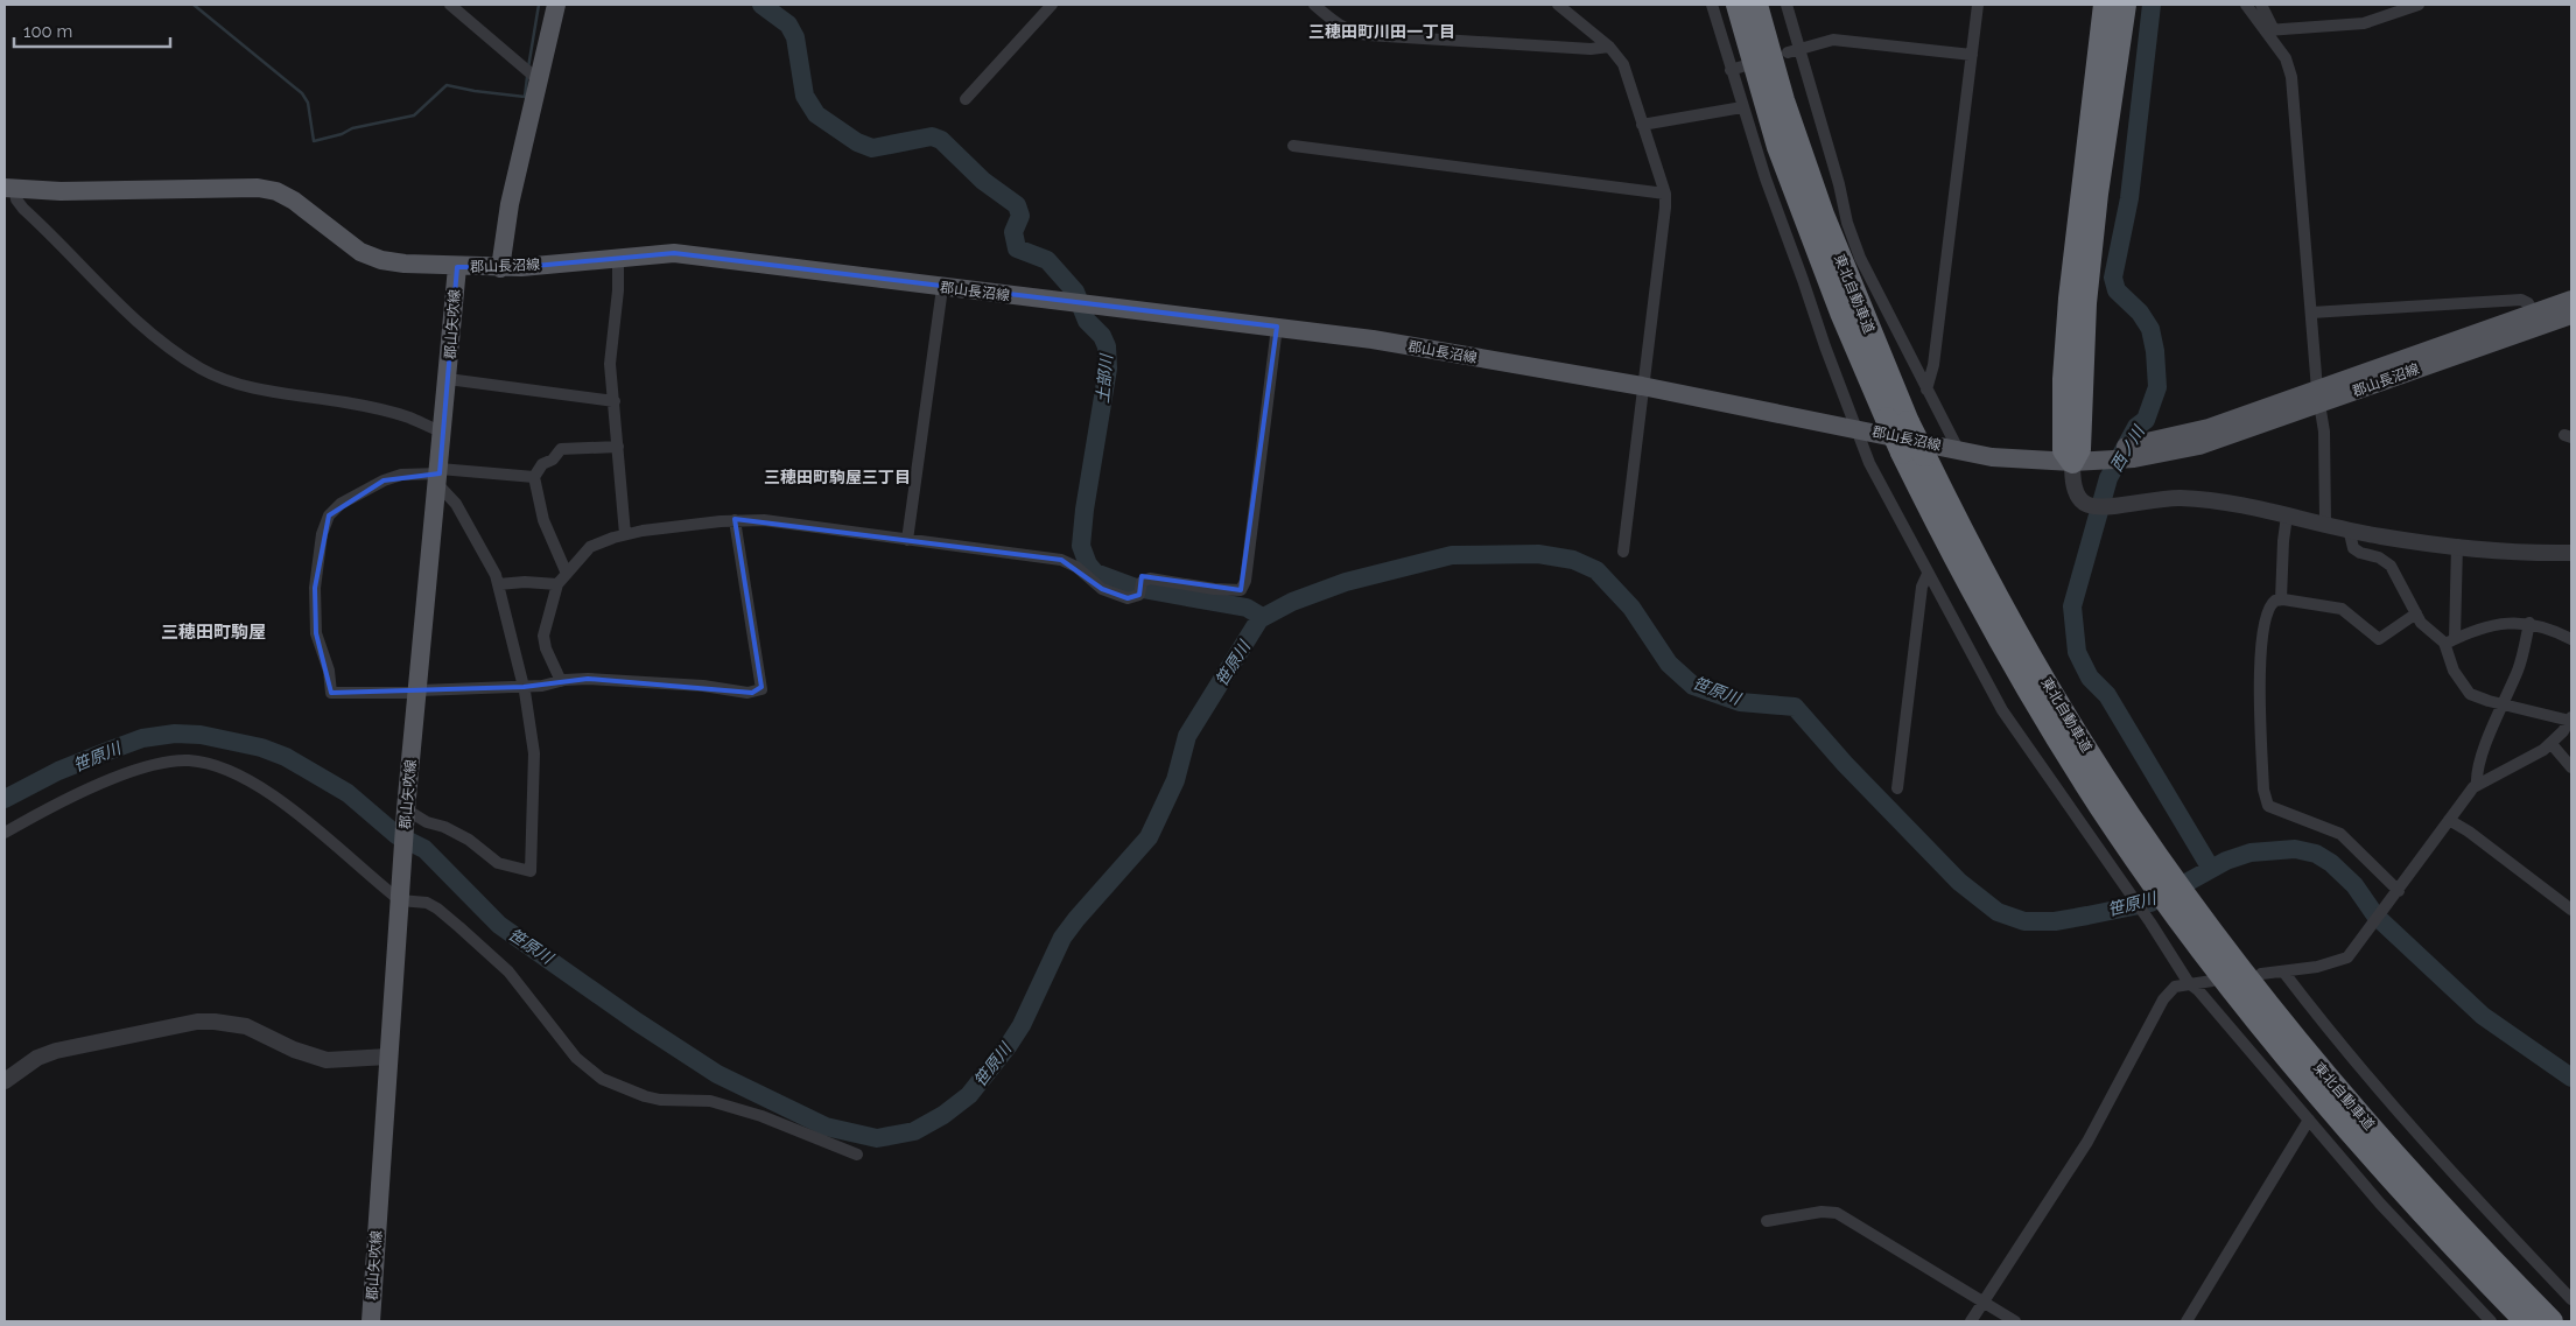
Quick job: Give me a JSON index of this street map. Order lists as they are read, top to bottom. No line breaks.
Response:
{"streets":{"highway":["東北自動車道"],"main road":["郡山長沼線","郡山矢吹線"]},"crossings":[["郡山長沼線","郡山矢吹線"]],"districts":["三穂田町川田一丁目","三穂田町駒屋三丁目","三穂田町駒屋"],"water":["土部川","西ノ川","笹原川"],"scale_bar":"100 m"}
